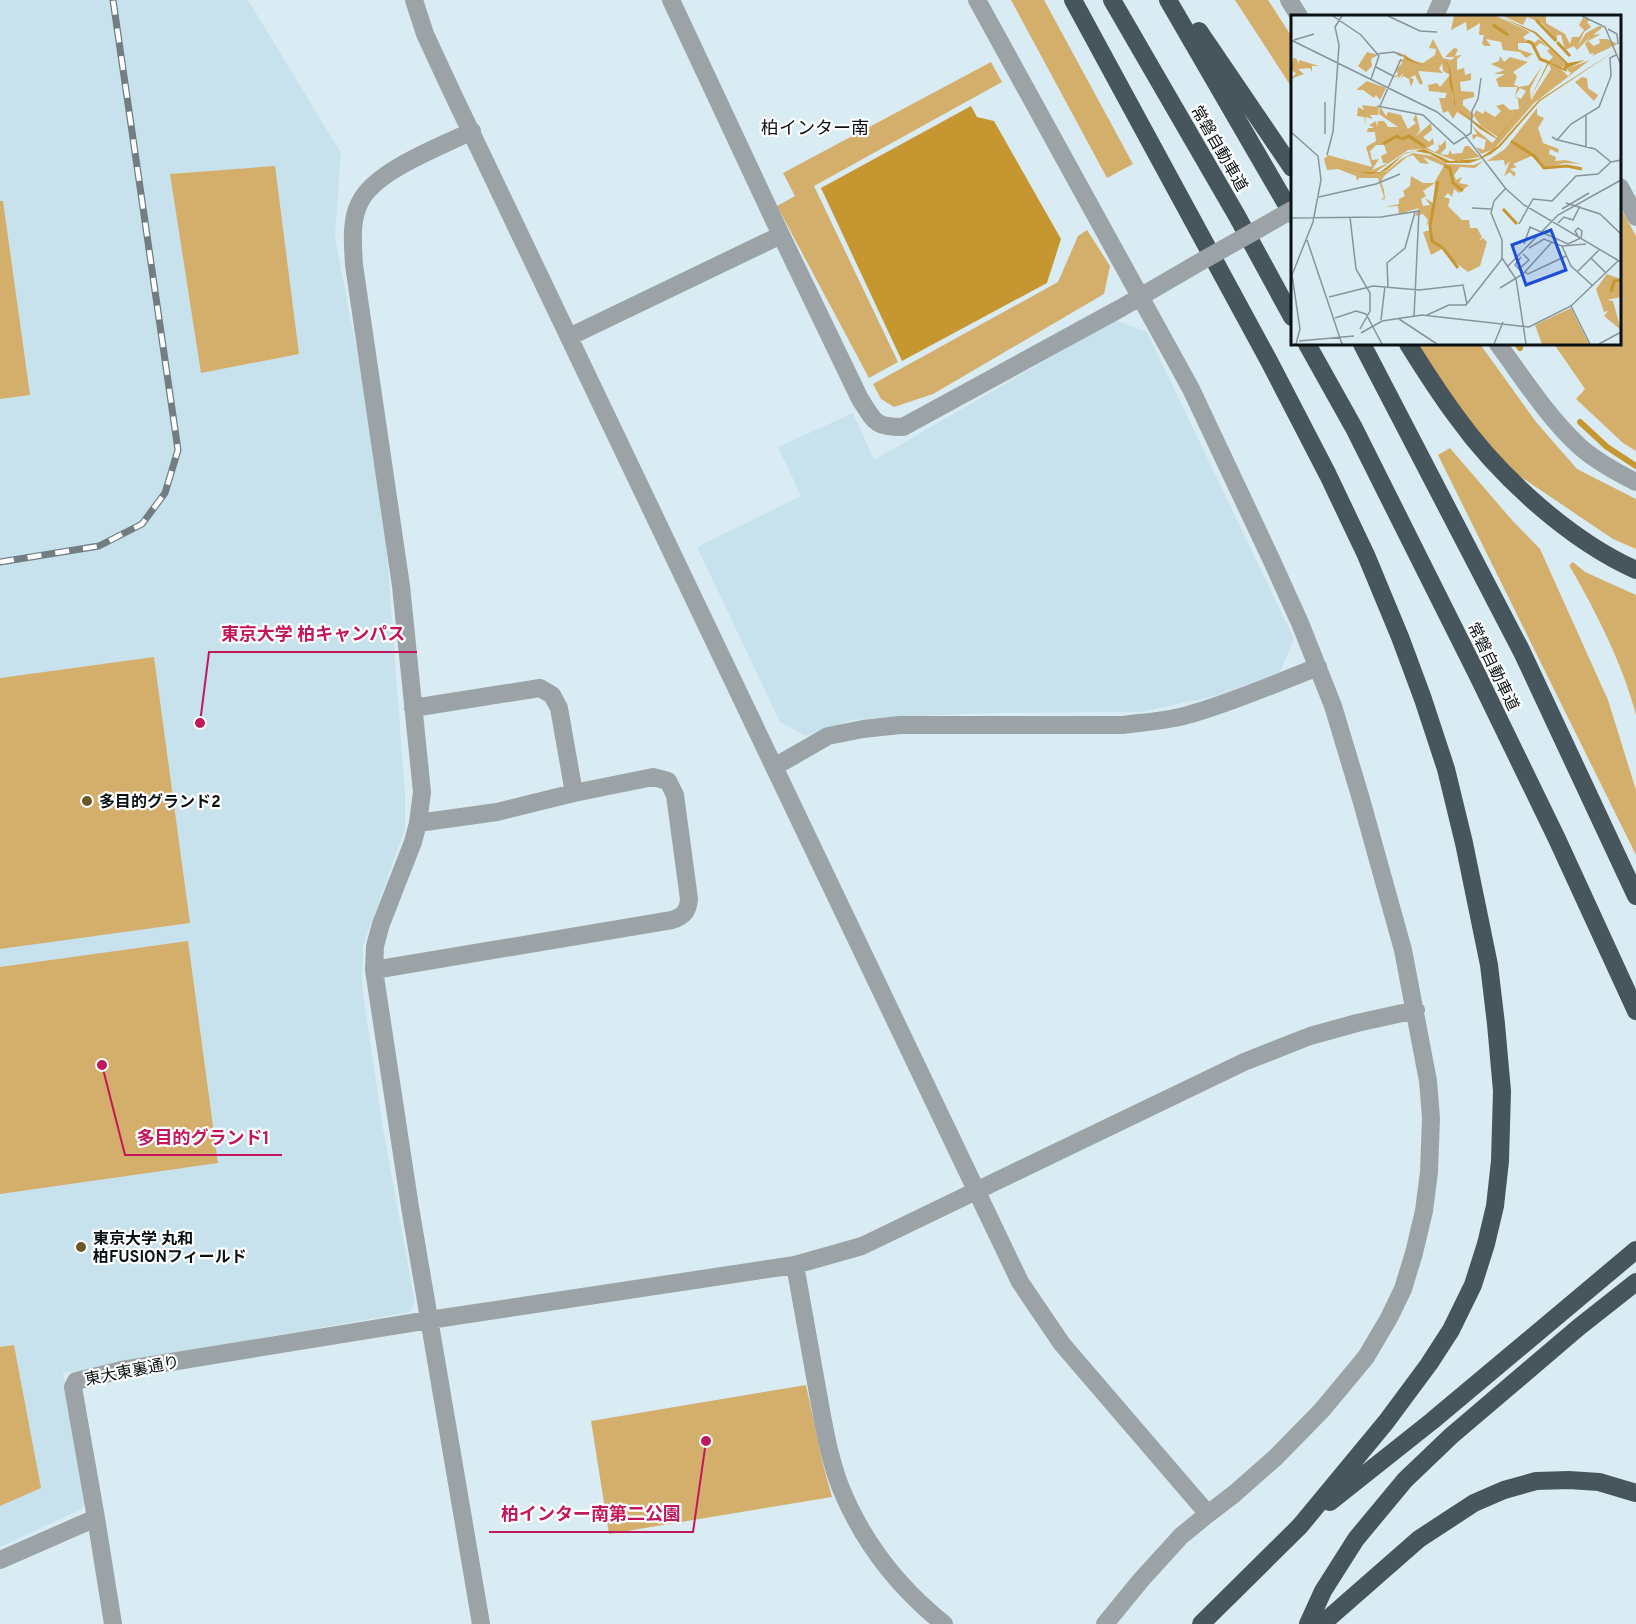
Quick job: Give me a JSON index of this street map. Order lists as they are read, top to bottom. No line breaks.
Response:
{"streets":{"highway":["常磐自動車道"],"street":["東大東裏通り"]},"districts":["柏インター南"],"places":["東京大学 柏キャンパス","多目的グランド2","多目的グランド1","東京大学 丸和 柏FUSIONフィールド","柏インター南第二公園"]}
